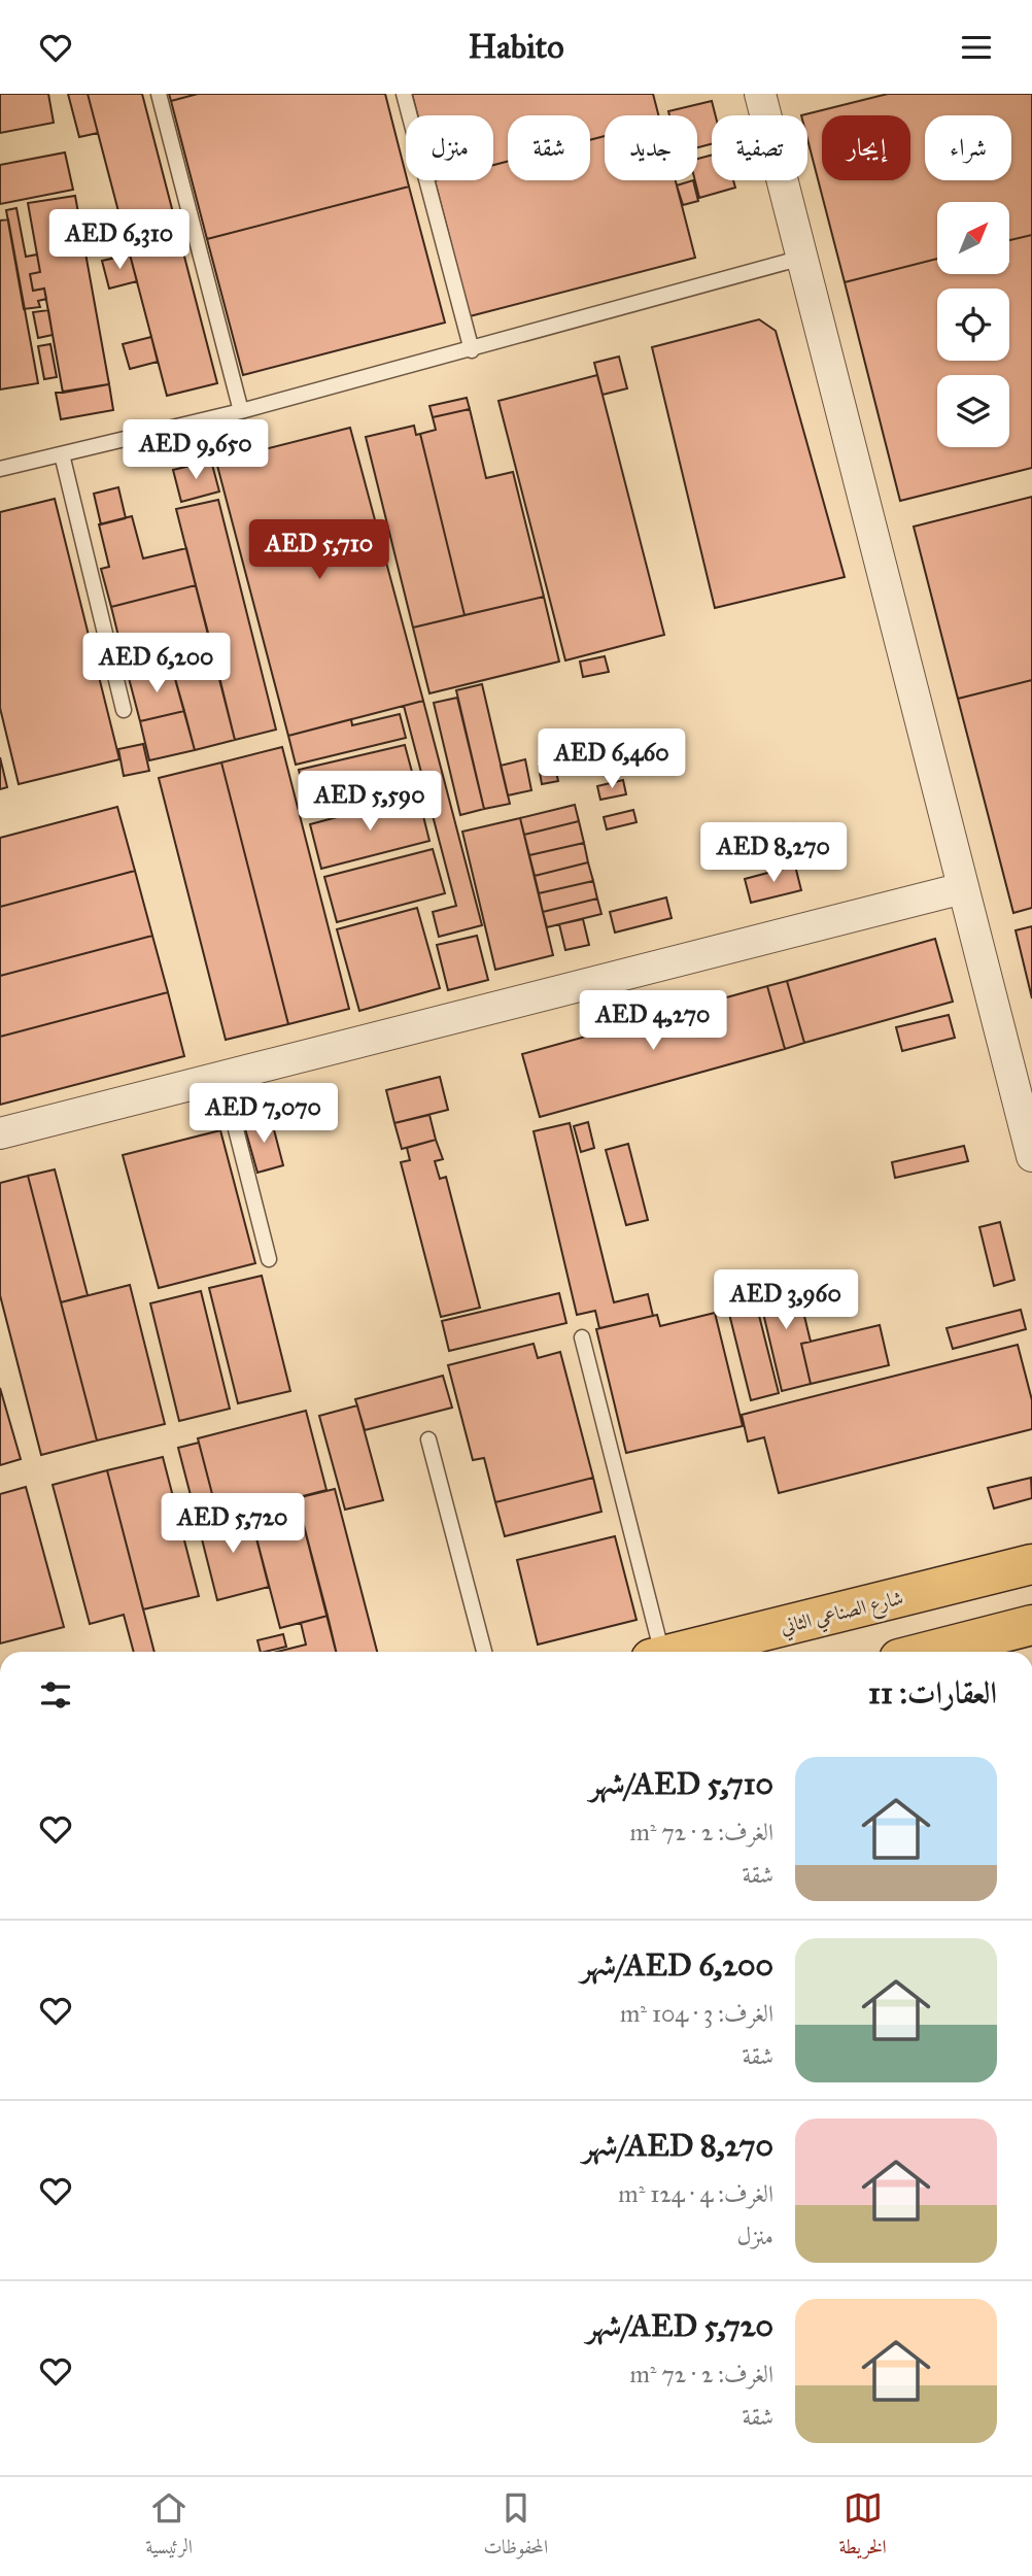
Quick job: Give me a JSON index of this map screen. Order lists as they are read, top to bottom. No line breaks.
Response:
{"streets":{"main road":["شارع الصناعي الثاني"]},"north":"top right","page":{"header":"Habito","chip":["شراء","إيجار","تصفية","جديد","شقة","منزل"],"price":["AED 6,310","AED 9,650","AED 5,710","AED 6,200","AED 6,460","AED 5,590","AED 8,270","AED 4,270","AED 7,070","AED 3,960","AED 5,720"],"heading":"العقارات: 11","list":[{"name":"AED 5,710/شهر","note":"الغرف: 2 · 72 m² · شقة"},{"name":"AED 6,200/شهر","note":"الغرف: 3 · 104 m² · شقة"},{"name":"AED 8,270/شهر","note":"الغرف: 4 · 124 m² · منزل"},{"name":"AED 5,720/شهر","note":"الغرف: 2 · 72 m² · شقة"}],"tabs":["الخريطة","المحفوظات","الرئيسية"]}}
